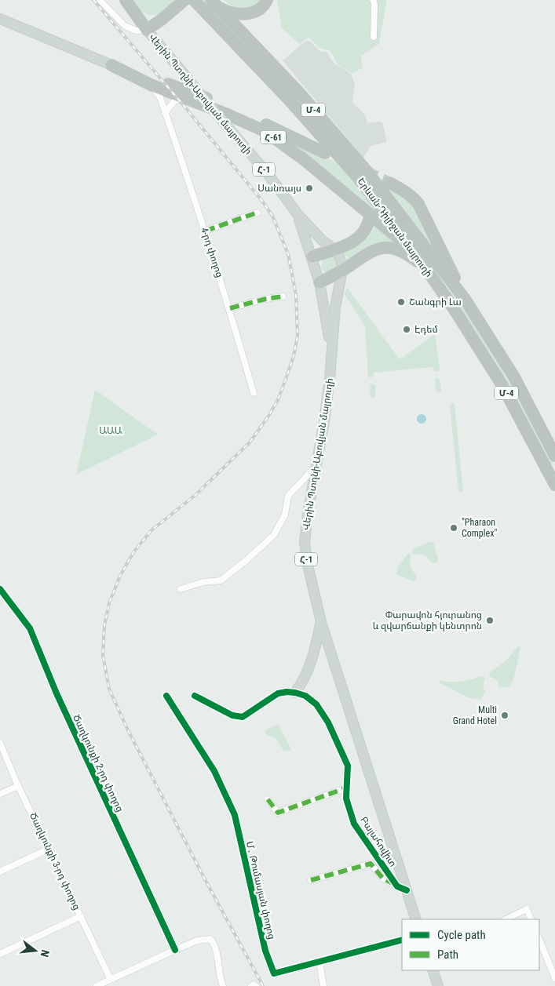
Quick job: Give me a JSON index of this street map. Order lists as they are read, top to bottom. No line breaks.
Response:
{"streets":{"highway":["Մ-4","Հ-61","Հ-1","Երևան-Դիլիջան մայրուղի"],"main road":["Վերին Պտղնի-Աբովյան մայրուղի"],"street":["4-րդ փողոց","Ծաղկունքի 2-րդ փողոց","Բալահովիտ","Ծաղկունքի 3-րդ փողոց","Մ․ Թումասյան փողոց"]},"crossings":[["Վերին Պտղնի-Աբովյան մայրուղի","Հ-1"],["Հ-61","Երևան-Դիլիջան մայրուղի"],["Հ-61","4-րդ փողոց"]],"parks":["ԱԱԱ"],"places":["Սանռայս","Շանգրի Լա","Էդեմ","\"Pharaon Complex\"","Փարավոն հյուրանոց և զվարճանքի կենտրոն","Multi Grand Hotel"],"legend":["Cycle path","Path"],"north":"right"}
